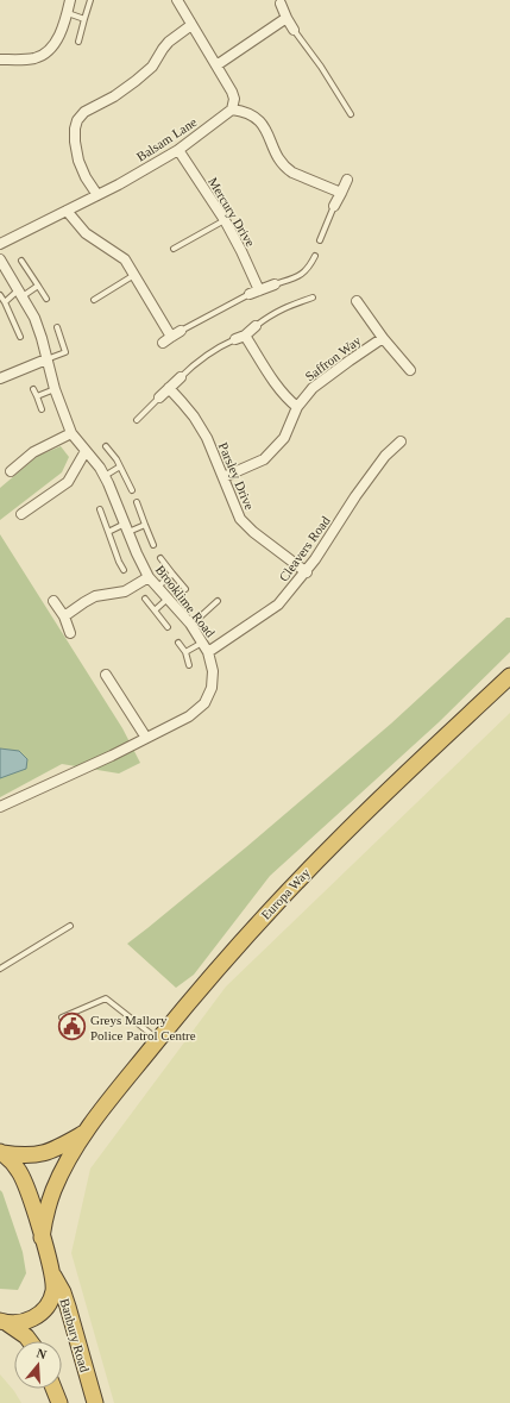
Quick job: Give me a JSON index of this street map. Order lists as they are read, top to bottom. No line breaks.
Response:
{"streets":{"highway":["Europa Way","Banbury Road"],"street":["Balsam Lane","Mercury Drive","Saffron Way","Parsley Drive","Cleavers Road","Brooklime Road"]},"crossings":[["Balsam Lane","Mercury Drive"],["Saffron Way","Parsley Drive"],["Parsley Drive","Cleavers Road"],["Cleavers Road","Brooklime Road"]],"places":{"public building":["Greys Mallory Police Patrol Centre"]},"north":"top"}
